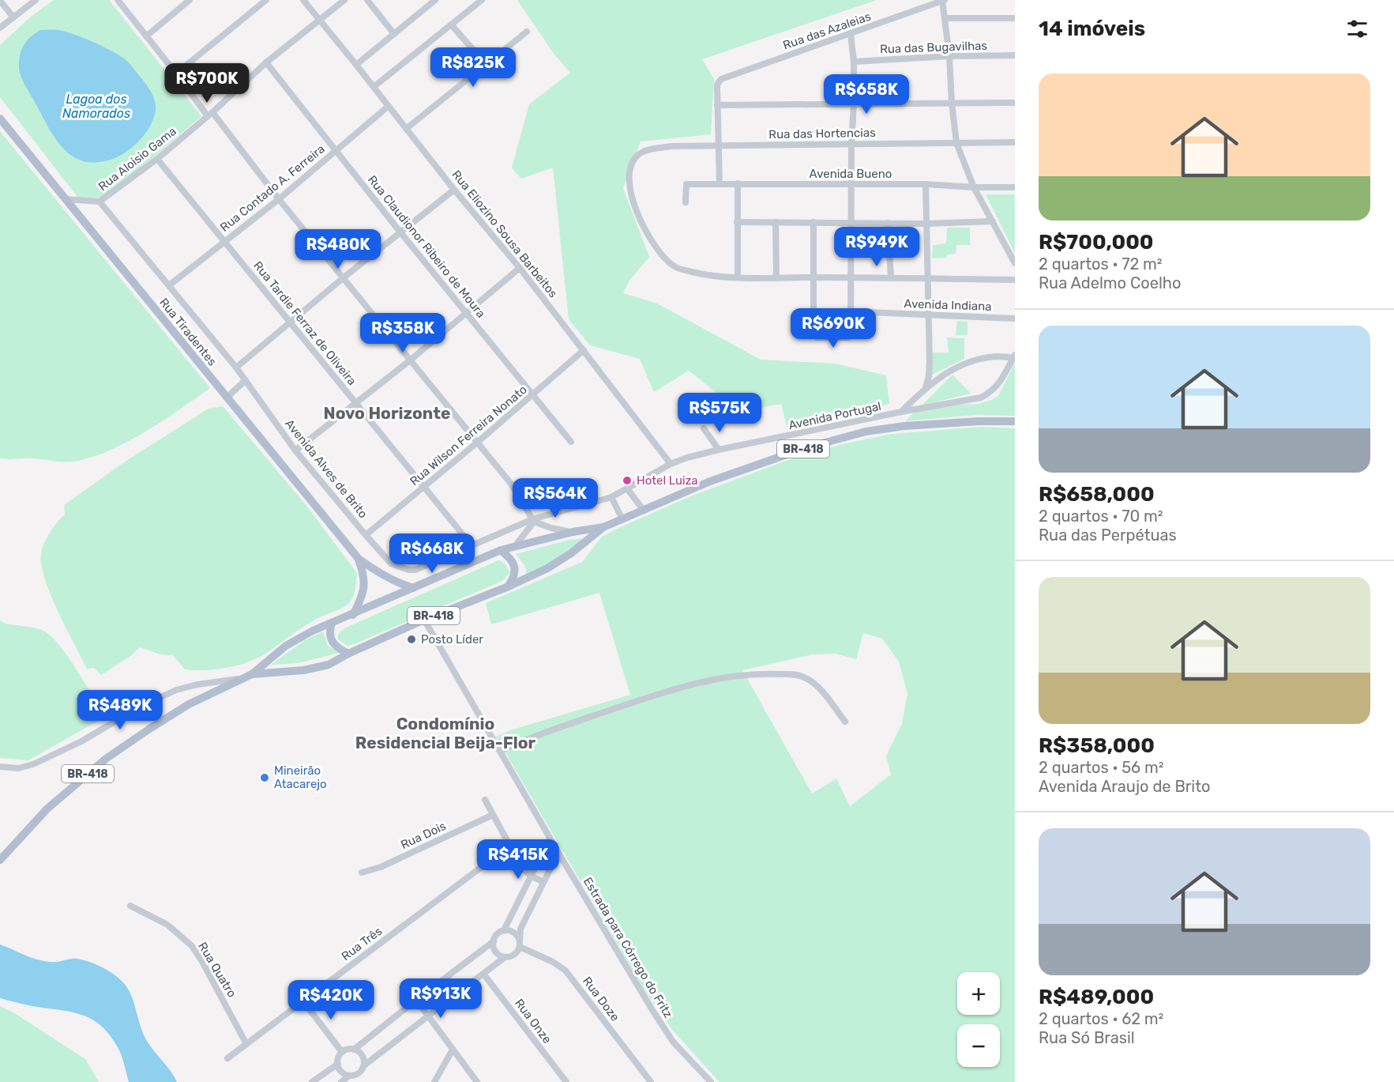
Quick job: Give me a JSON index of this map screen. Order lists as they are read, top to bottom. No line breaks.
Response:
{"streets":{"main road":["Rua Tiradentes","BR-418"],"street":["Rua das Azaleias","Rua das Bugavilhas","Rua das Hortencias","Rua Aloisio Gama","Avenida Bueno","Rua Contado A. Ferreira","Rua Eliozino Sousa Barbeitos","Rua Claudionor Ribeiro de Moura","Avenida Indiana","Rua Tardie Ferraz de Oliveira","Avenida Portugal","Rua Wilson Ferreira Nonato","Avenida Alves de Brito","Rua Dois","Rua Três","Estrada para Córrego do Fritz","Rua Quatro","Rua Doze","Rua Onze"]},"crossings":[["Rua Aloisio Gama","Rua Eliozino Sousa Barbeitos"],["Rua Aloisio Gama","Rua Claudionor Ribeiro de Moura"],["Rua Aloisio Gama","Rua Tardie Ferraz de Oliveira"],["Rua Aloisio Gama","Rua Tiradentes"],["Rua Aloisio Gama","Avenida Alves de Brito"],["Rua Contado A. Ferreira","Rua Eliozino Sousa Barbeitos"],["Rua Contado A. Ferreira","Rua Claudionor Ribeiro de Moura"],["Rua Contado A. Ferreira","Rua Tardie Ferraz de Oliveira"],["Rua Contado A. Ferreira","Avenida Alves de Brito"],["Rua Eliozino Sousa Barbeitos","Avenida Portugal"],["Rua Eliozino Sousa Barbeitos","Rua Wilson Ferreira Nonato"],["Rua Eliozino Sousa Barbeitos","Avenida Alves de Brito"],["Rua Claudionor Ribeiro de Moura","Rua Wilson Ferreira Nonato"],["Rua Tardie Ferraz de Oliveira","Rua Wilson Ferreira Nonato"],["Rua Tardie Ferraz de Oliveira","Avenida Alves de Brito"],["Rua Tiradentes","BR-418"],["Avenida Portugal","Avenida Alves de Brito"],["Rua Wilson Ferreira Nonato","Avenida Alves de Brito"],["BR-418","Estrada para Córrego do Fritz"],["Rua Três","Rua Quatro"]],"districts":["Novo Horizonte","Condomínio Residencial Beija-Flor"],"water":["Lagoa dos Namorados"],"places":["Hotel Luiza","Posto Líder","Mineirão Atacarejo"],"page":{"heading":"14 imóveis","price":["R$825K","R$700K","R$658K","R$949K","R$480K","R$690K","R$358K","R$575K","R$564K","R$668K","R$489K","R$415K","R$913K","R$420K"],"list":[{"name":"R$700,000","note":"2 quartos · 72 m² · Rua Adelmo Coelho"},{"name":"R$658,000","note":"2 quartos · 70 m² · Rua das Perpétuas"},{"name":"R$358,000","note":"2 quartos · 56 m² · Avenida Araujo de Brito"},{"name":"R$489,000","note":"2 quartos · 62 m² · Rua Só Brasil"}],"map_buttons":["+","−"]}}
